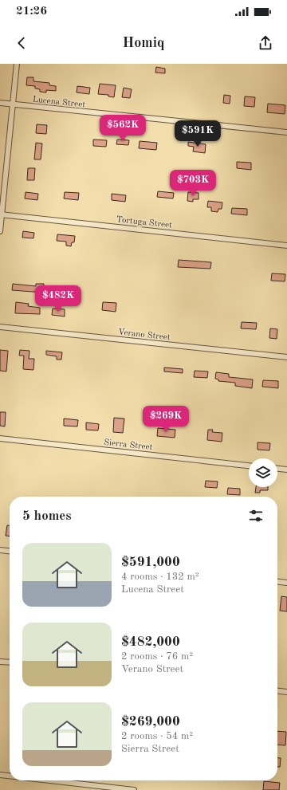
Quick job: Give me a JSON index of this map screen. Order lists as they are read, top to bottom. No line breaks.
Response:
{"streets":{"street":["Lucena Street","Tortuga Street","Verano Street","Sierra Street"]},"page":{"status":"21:26","header":"Homiq","price":["$562K","$591K","$703K","$482K","$269K"],"heading":"5 homes","list":[{"name":"$591,000","note":"4 rooms · 132 m² · Lucena Street"},{"name":"$482,000","note":"2 rooms · 76 m² · Verano Street"},{"name":"$269,000","note":"2 rooms · 54 m² · Sierra Street"}]}}
